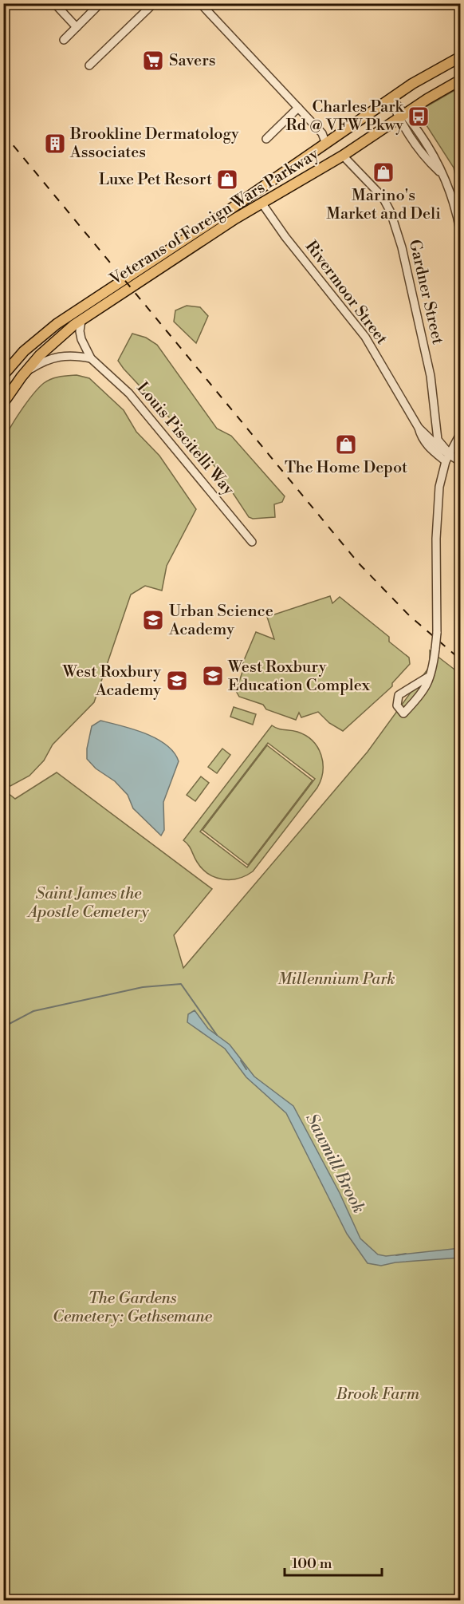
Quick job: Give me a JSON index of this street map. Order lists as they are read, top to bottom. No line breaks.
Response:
{"streets":{"highway":["Veterans of Foreign Wars Parkway"],"street":["Gardner Street","Rivermoor Street","Louis Piscitelli Way"]},"crossings":[["Veterans of Foreign Wars Parkway","Gardner Street"],["Veterans of Foreign Wars Parkway","Rivermoor Street"],["Veterans of Foreign Wars Parkway","Louis Piscitelli Way"],["Gardner Street","Rivermoor Street"]],"water":["Sawmill Brook"],"parks":["Saint James the Apostle Cemetery","Millennium Park","The Gardens Cemetery: Gethsemane","Brook Farm"],"places":{"supermarket":["Savers"],"bus stop":["Charles Park Rd @ VFW Pkwy"],"building":["Brookline Dermatology Associates"],"shop":["Marino's Market and Deli","Luxe Pet Resort","The Home Depot"],"school or university":["Urban Science Academy","West Roxbury Education Complex","West Roxbury Academy"]},"scale_bar":"100 m"}
